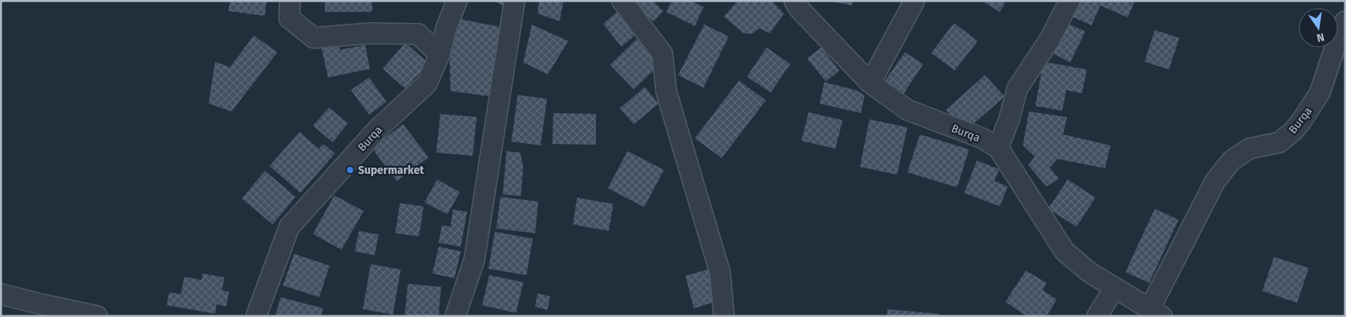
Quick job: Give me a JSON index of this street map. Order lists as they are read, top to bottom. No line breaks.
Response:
{"streets":{"street":["Burqa"]},"places":["Supermarket"],"north":"bottom"}
